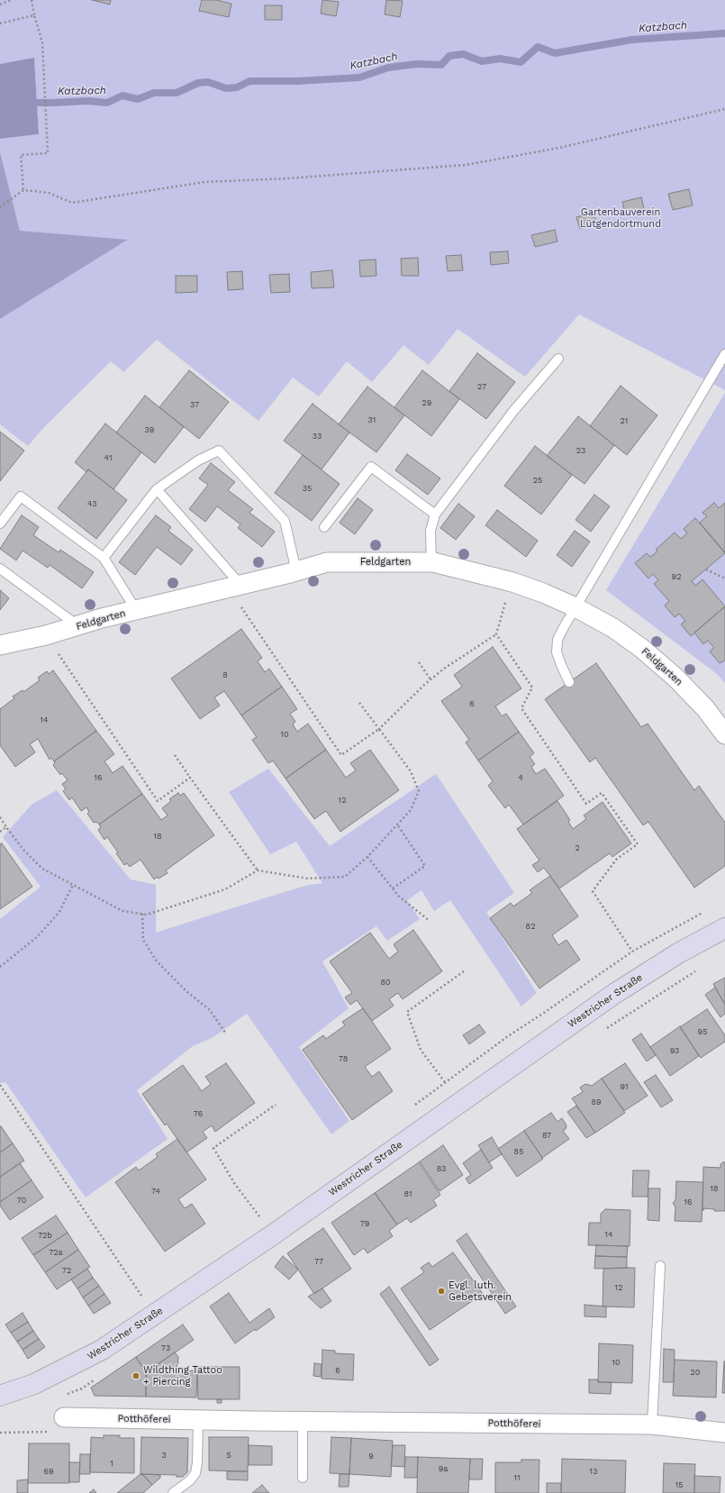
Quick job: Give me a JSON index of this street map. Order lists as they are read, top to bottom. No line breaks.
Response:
{"streets":{"street":["Feldgarten","Westricher Straße","Potthöferei"]},"water":["Katzbach"],"parks":["Gartenbauverein Lütgendortmund"],"places":["Evgl. luth. Gebetsverein","Wildthing Tattoo + Piercing"],"house_numbers":["27","29","37","31","21","39","33","23","41","25","35","43","92","8","6","14","10","16","4","12","18","2","82","80","95","93","78","91","89","76","87","85","83","18","74","81","70","16","79","14","72b","72a","77","72","12","73","10","6","20","3","5","9","1","9a","69","13","11","15"]}
